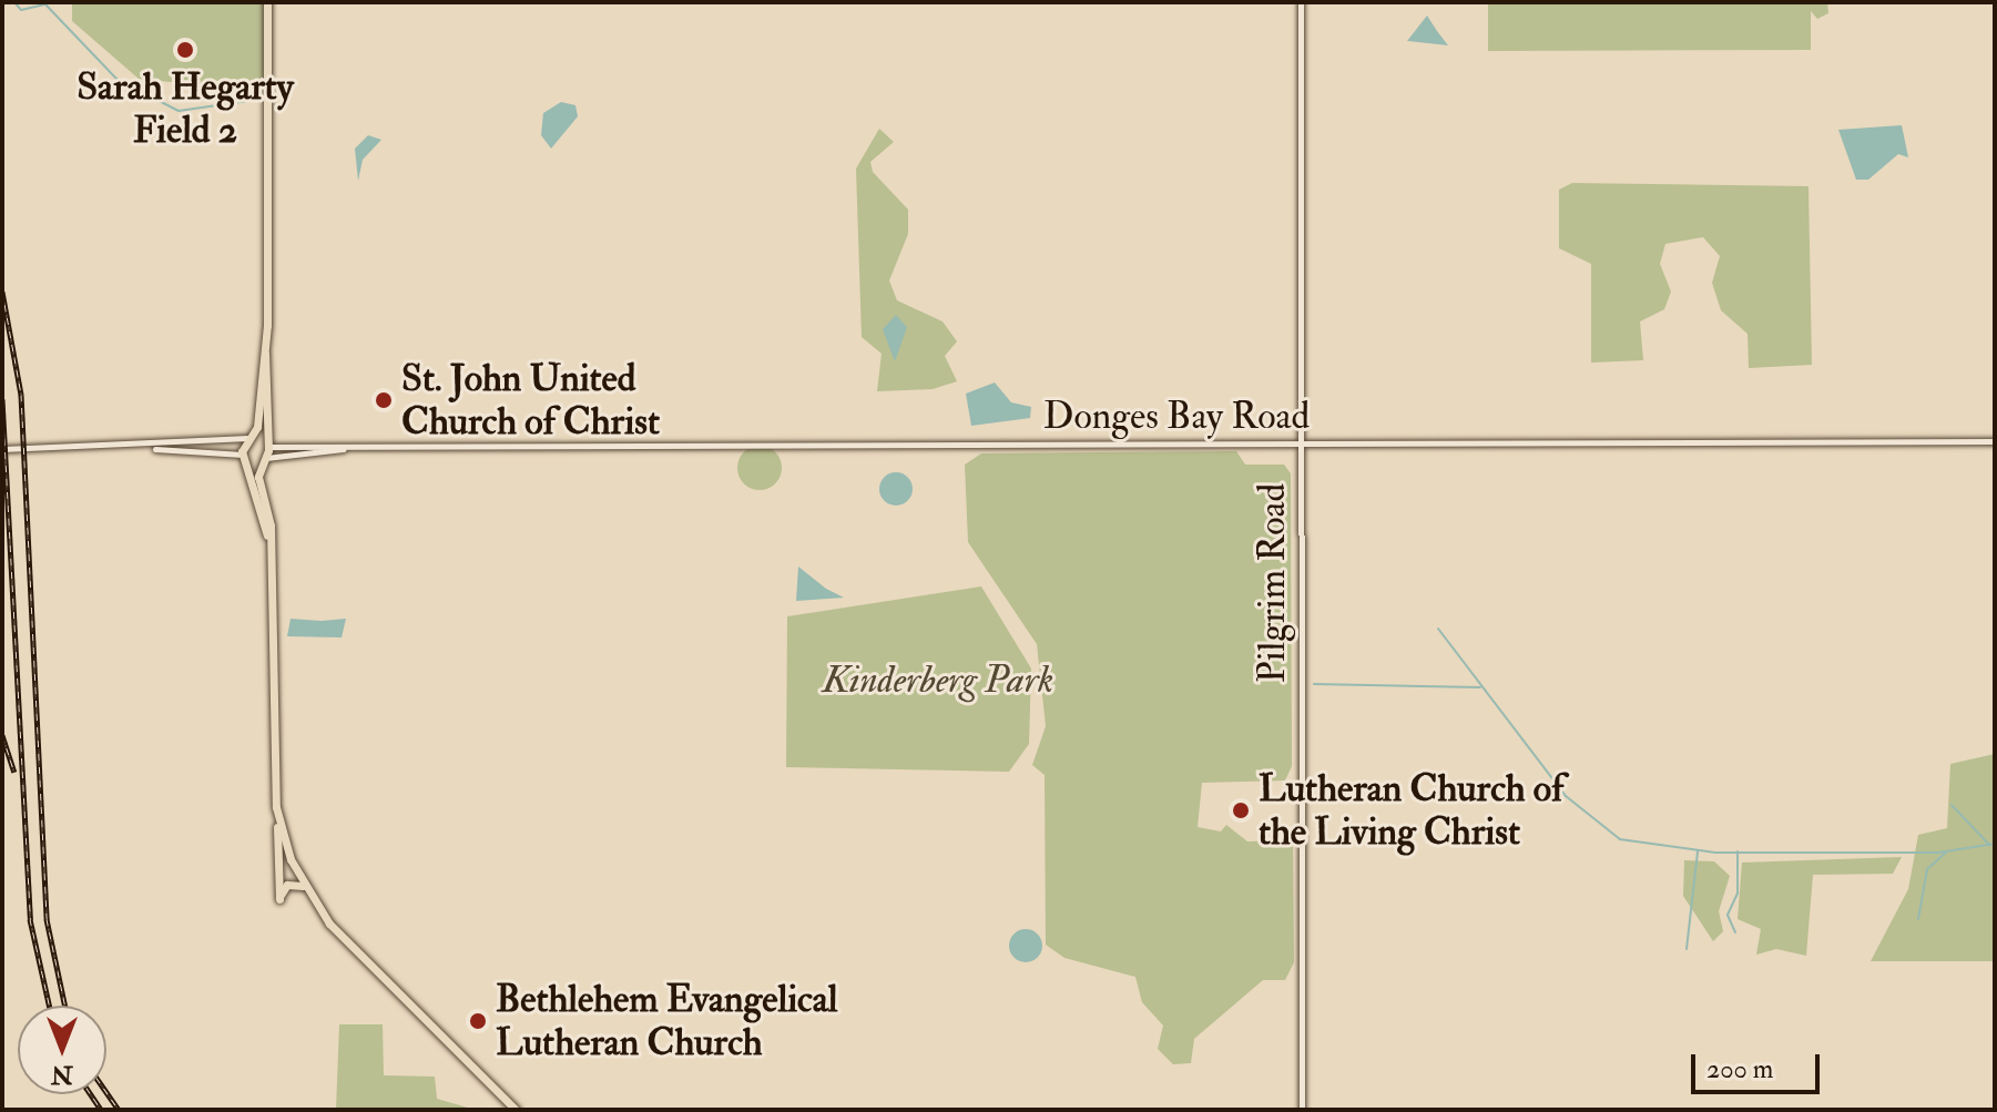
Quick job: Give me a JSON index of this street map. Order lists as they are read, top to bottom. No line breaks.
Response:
{"streets":{"street":["Donges Bay Road","Pilgrim Road"]},"crossings":[["Donges Bay Road","Pilgrim Road"]],"parks":["Kinderberg Park"],"places":["Sarah Hegarty Field 2","St. John United Church of Christ","Lutheran Church of the Living Christ","Bethlehem Evangelical Lutheran Church"],"scale_bar":"200 m","north":"bottom"}
